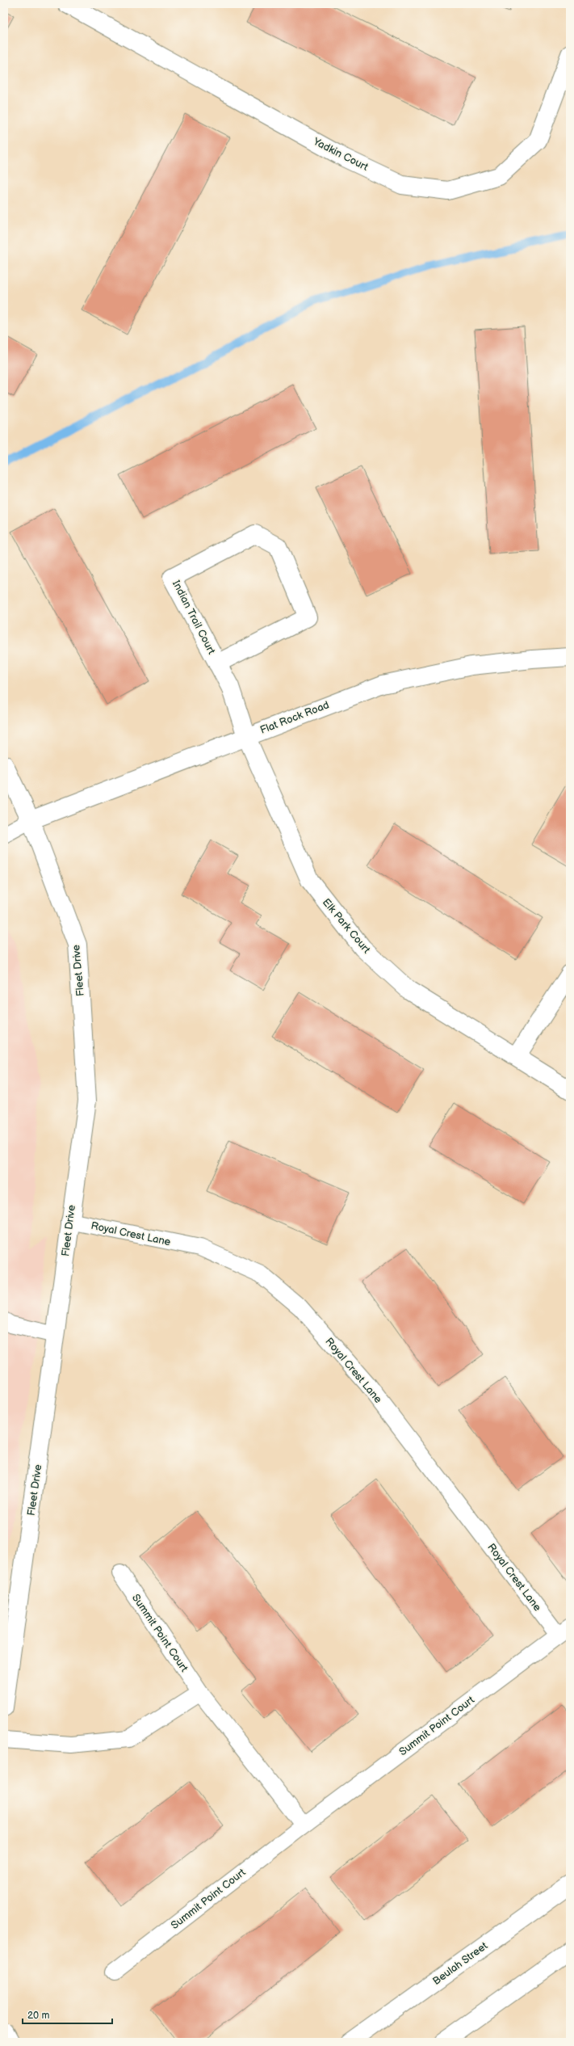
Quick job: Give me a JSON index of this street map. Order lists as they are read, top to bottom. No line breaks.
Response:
{"streets":{"street":["Yadkin Court","Indian Trail Court","Flat Rock Road","Elk Park Court","Fleet Drive","Beulah Street"],"lane":["Royal Crest Lane","Summit Point Court"]},"crossings":[["Indian Trail Court","Flat Rock Road"],["Indian Trail Court","Elk Park Court"],["Flat Rock Road","Elk Park Court"],["Flat Rock Road","Fleet Drive"],["Fleet Drive","Royal Crest Lane"],["Royal Crest Lane","Summit Point Court"]],"scale_bar":"20 m"}
